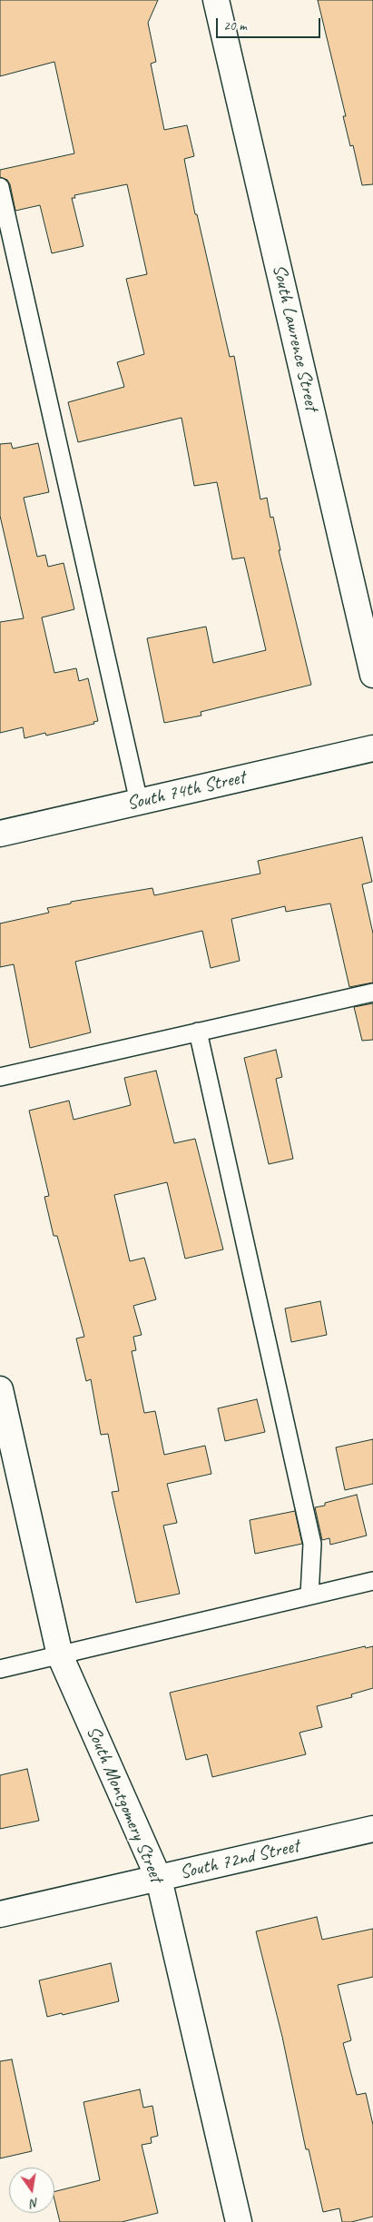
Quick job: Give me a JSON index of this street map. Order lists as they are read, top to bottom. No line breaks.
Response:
{"streets":{"street":["South Lawrence Street","South 74th Street","South Montgomery Street","South 72nd Street"]},"crossings":[["South Montgomery Street","South 72nd Street"]],"scale_bar":"20 m","north":"bottom"}
